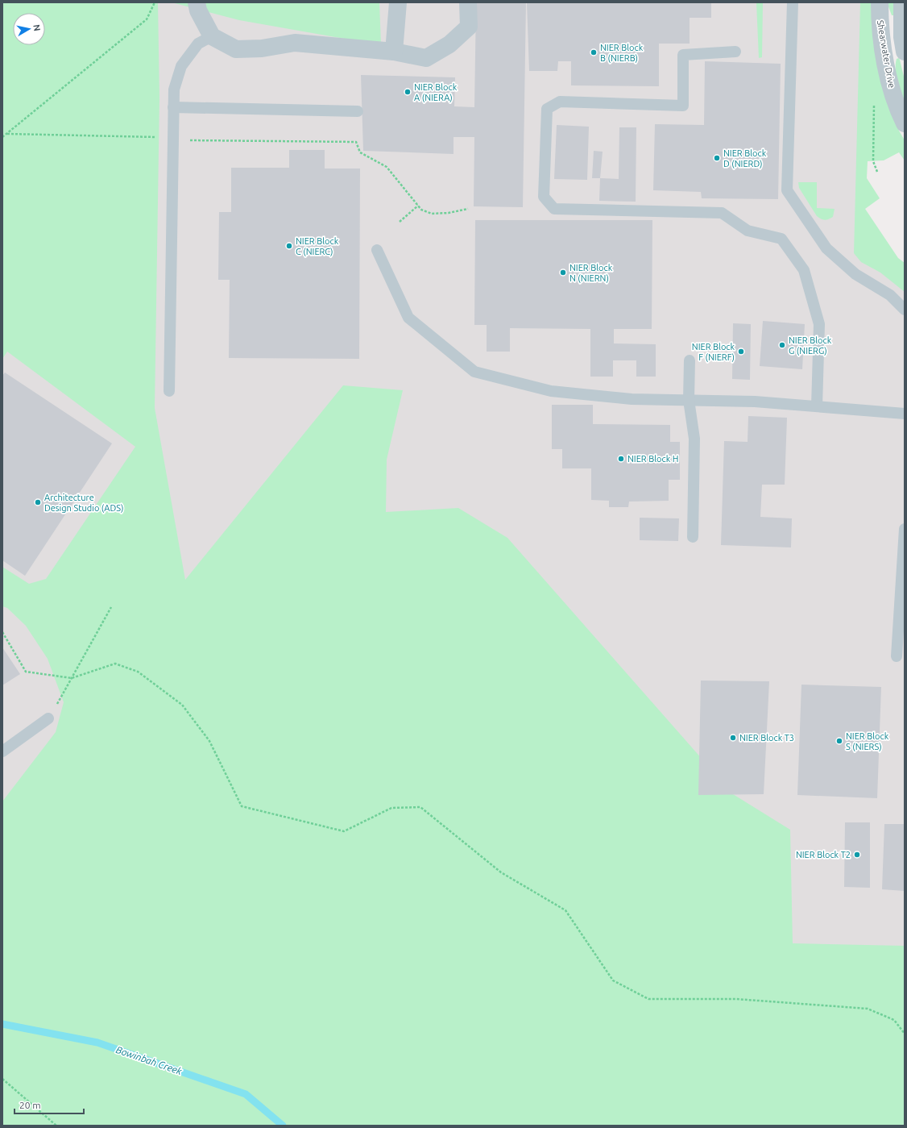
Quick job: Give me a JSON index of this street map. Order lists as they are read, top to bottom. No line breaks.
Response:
{"streets":{"street":["Shearwater Drive"]},"water":["Bowinbah Creek"],"places":["NIER Block B (NIERB)","NIER Block A (NIERA)","NIER Block D (NIERD)","NIER Block C (NIERC)","NIER Block N (NIERN)","NIER Block G (NIERG)","NIER Block F (NIERF)","NIER Block H","Architecture Design Studio (ADS)","NIER Block T3","NIER Block S (NIERS)","NIER Block T2"],"scale_bar":"20 m","north":"right"}
